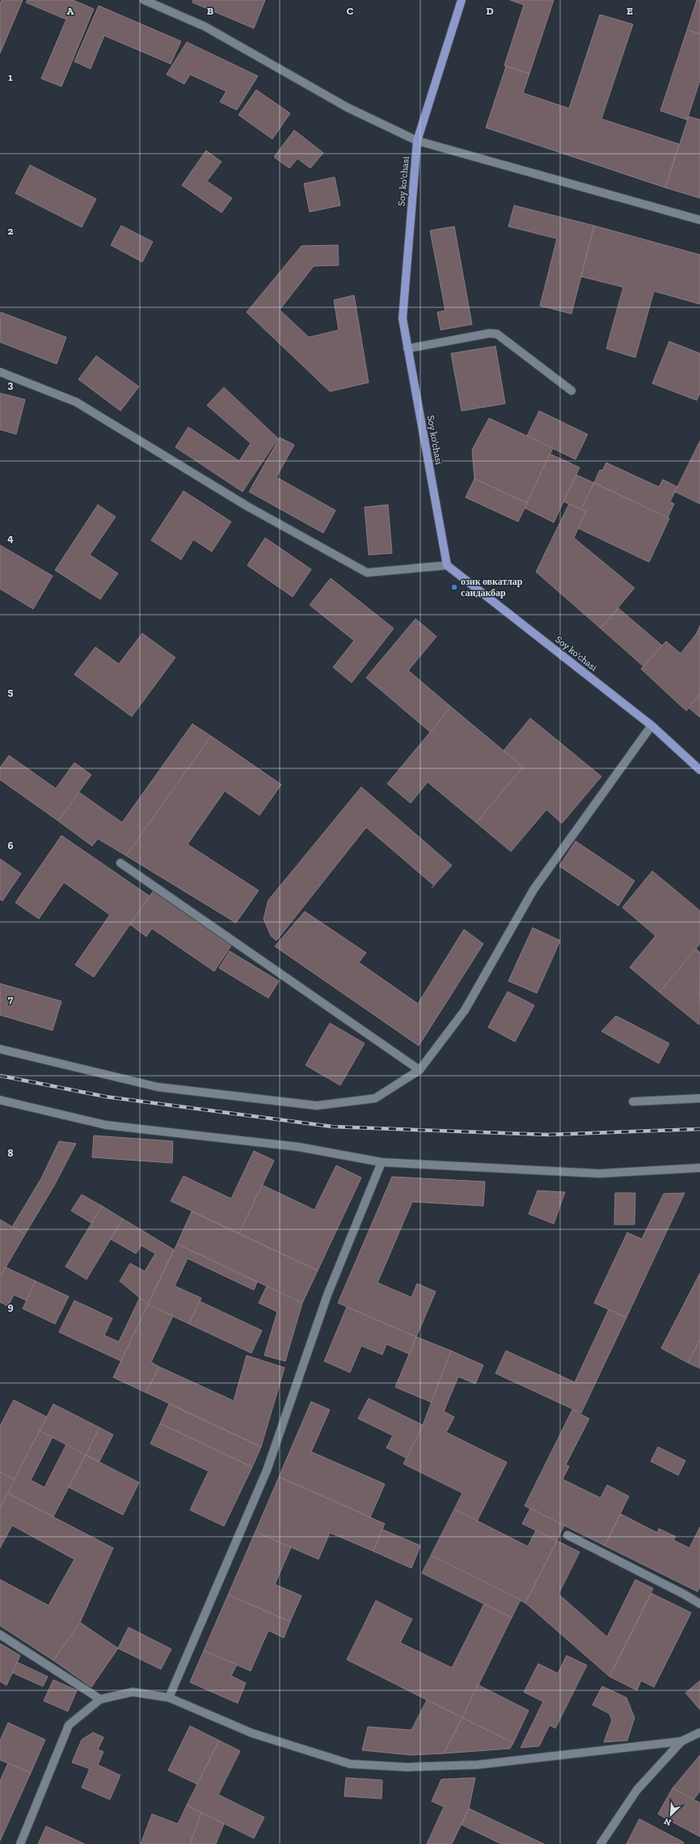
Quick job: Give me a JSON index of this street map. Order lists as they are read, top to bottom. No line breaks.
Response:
{"streets":{"main road":["Soy ko'chasi"]},"places":["озик овкатлар саидакбар"],"north":"bottom left","grid":{"columns":["A","B","C","D","E"],"rows":["1","2","3","4","5","6","7","8","9"]}}
